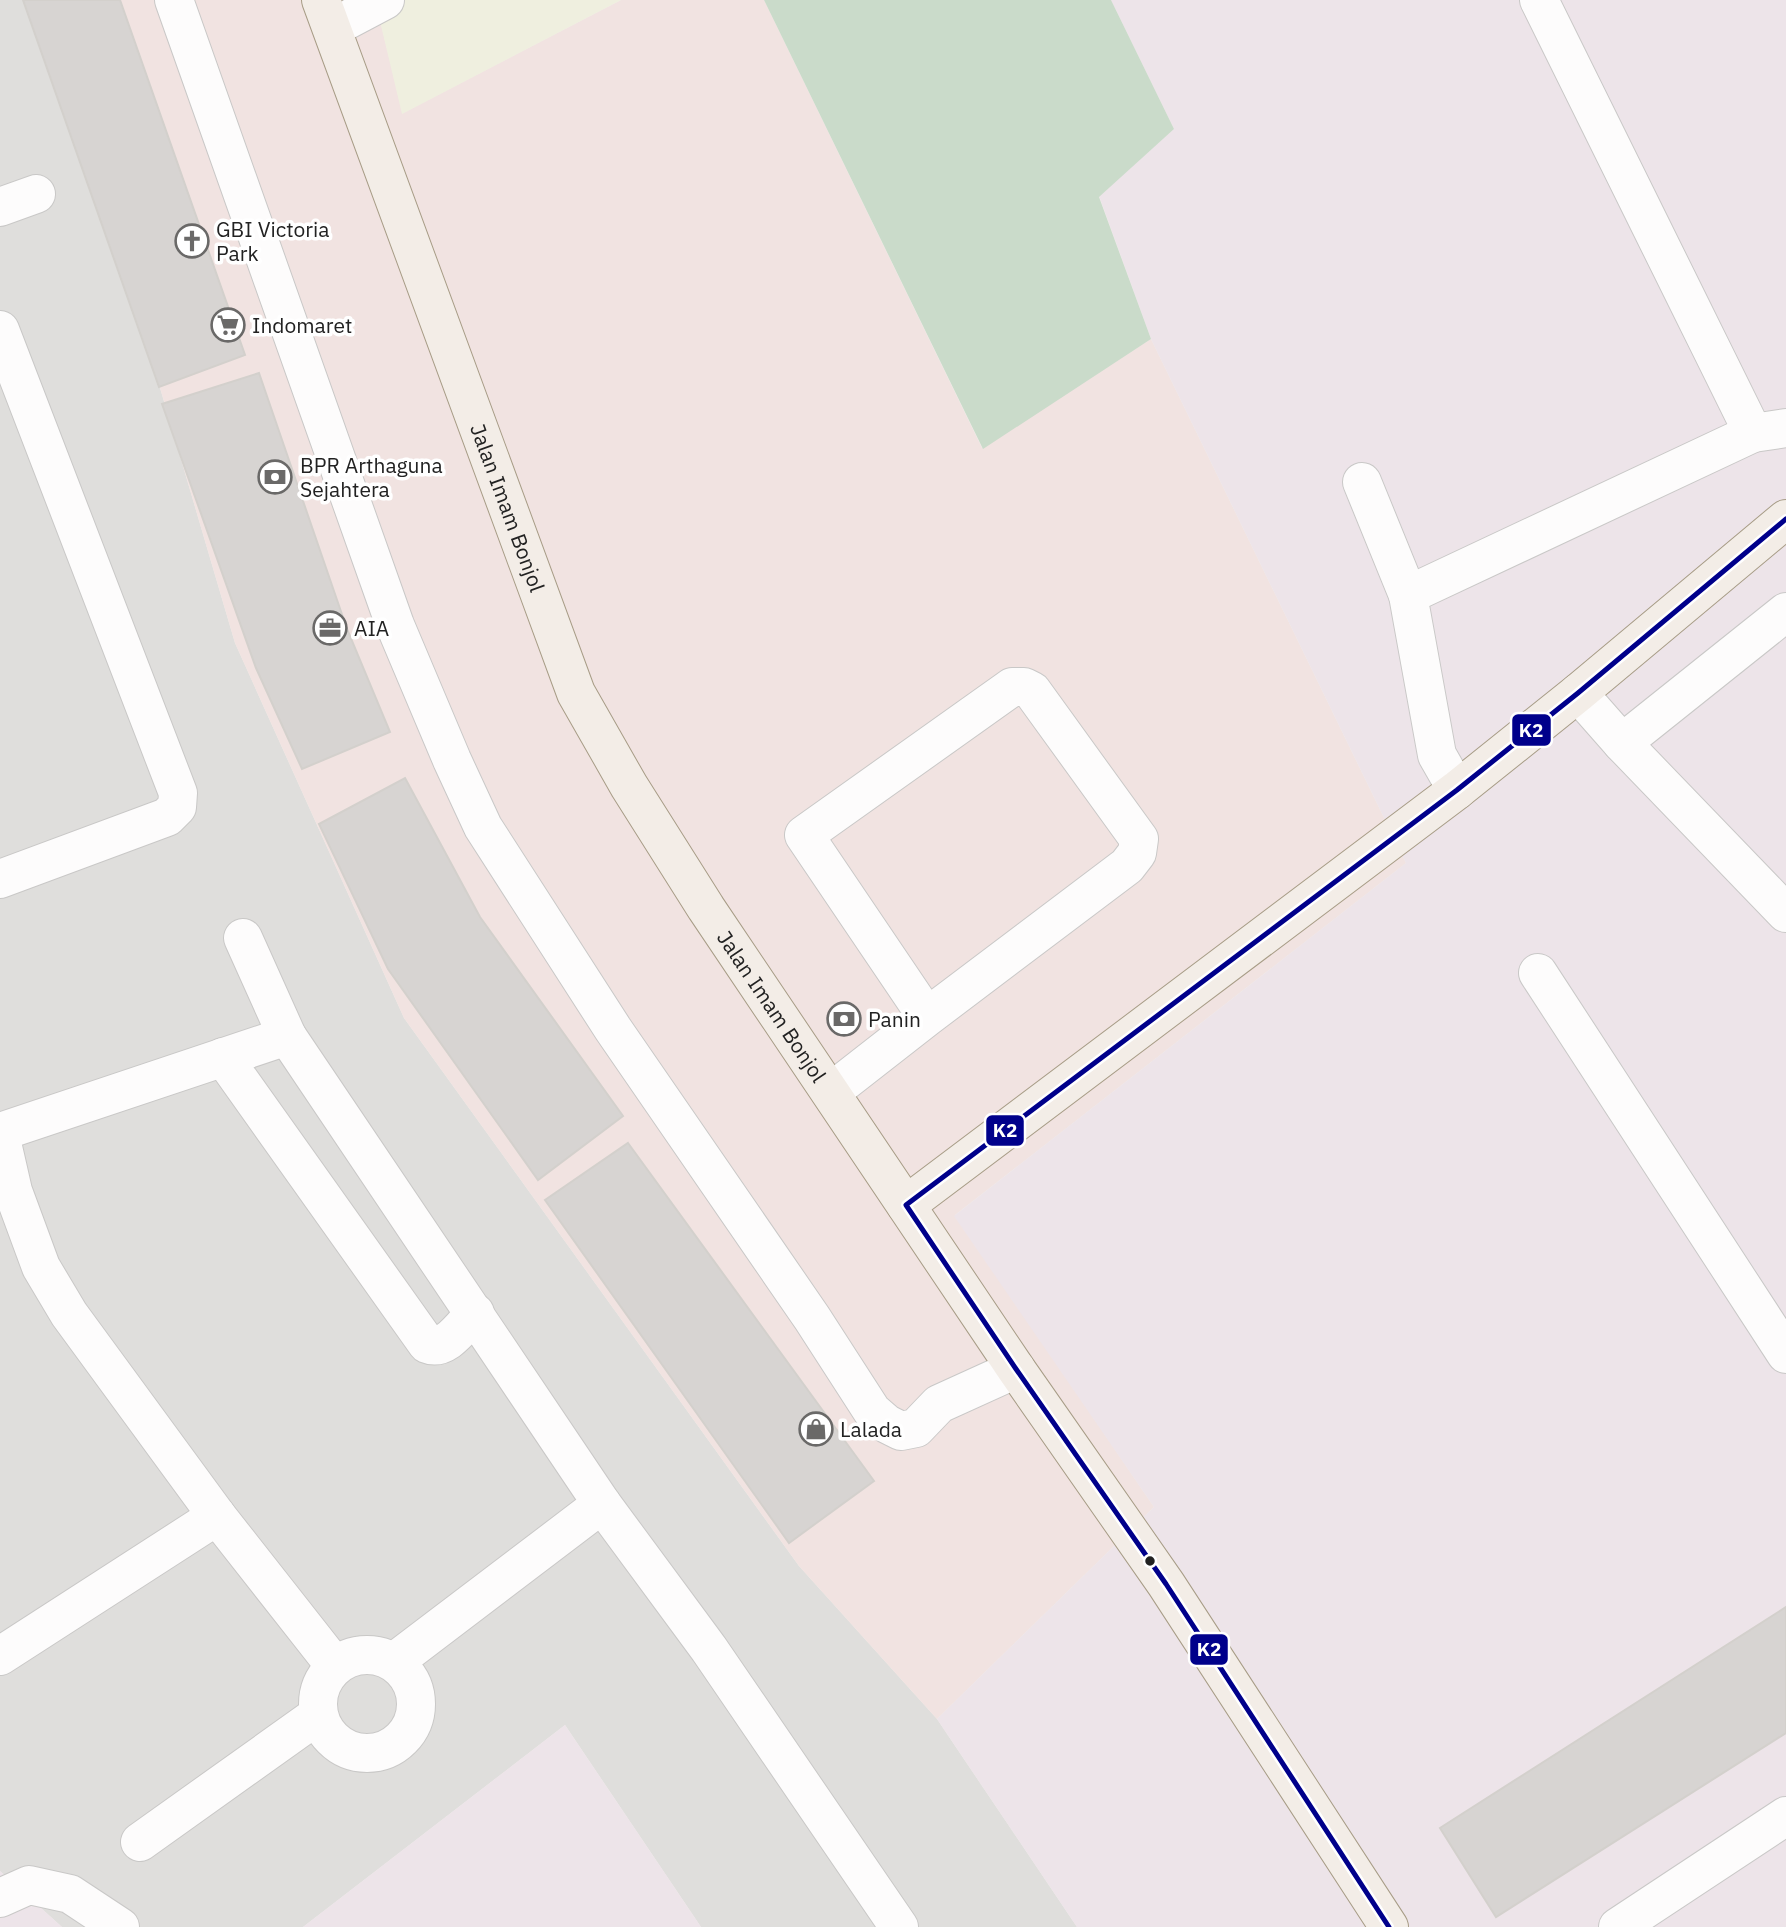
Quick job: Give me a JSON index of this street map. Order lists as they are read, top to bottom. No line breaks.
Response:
{"streets":{"main road":["Jalan Imam Bonjol"]},"places":{"church":["GBI Victoria Park"],"supermarket":["Indomaret"],"bank":["BPR Arthaguna Sejahtera","Panin"],"office":["AIA"],"shop":["Lalada"]},"lines":["transit line K2"]}
